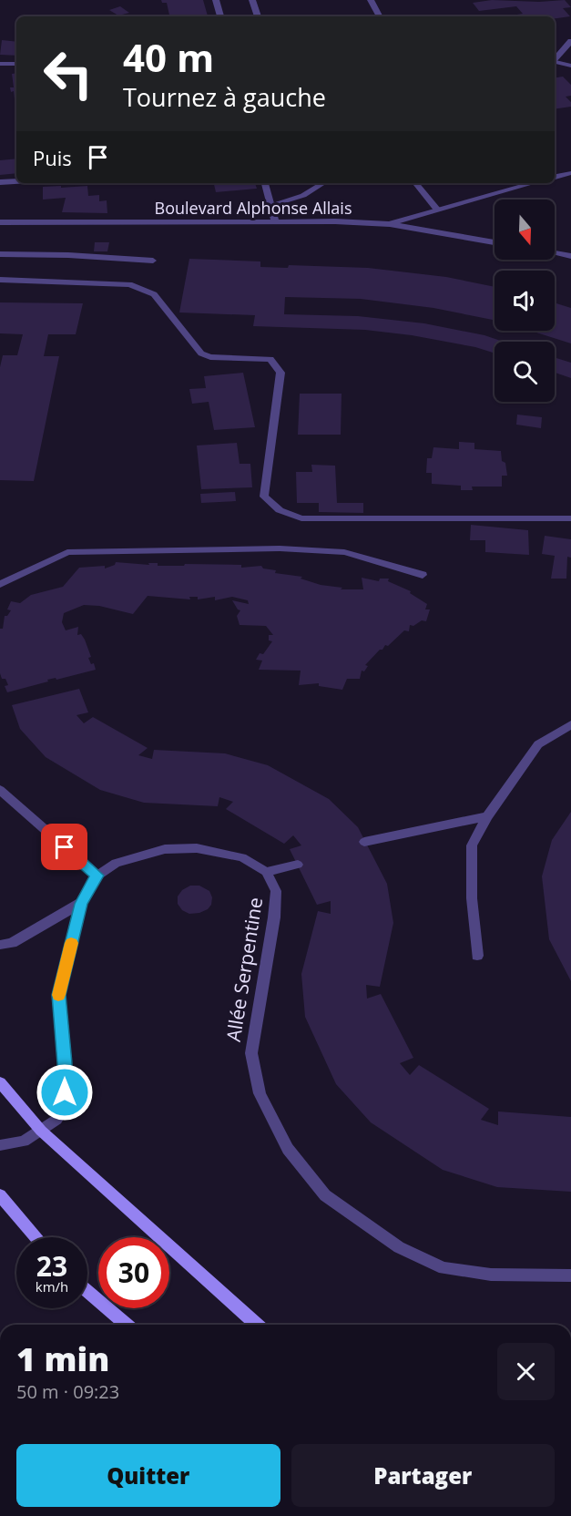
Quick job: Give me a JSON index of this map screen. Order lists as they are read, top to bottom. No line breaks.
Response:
{"streets":{"street":["Boulevard Alphonse Allais","Allée Serpentine"]},"north":"bottom","page":{"turn":["40 m","Tournez à gauche"],"then":"Puis","speed":"23 km/h","limit":"30","heading":["1 min","50 m · 09:23"],"buttons":["Quitter","Partager"]}}
